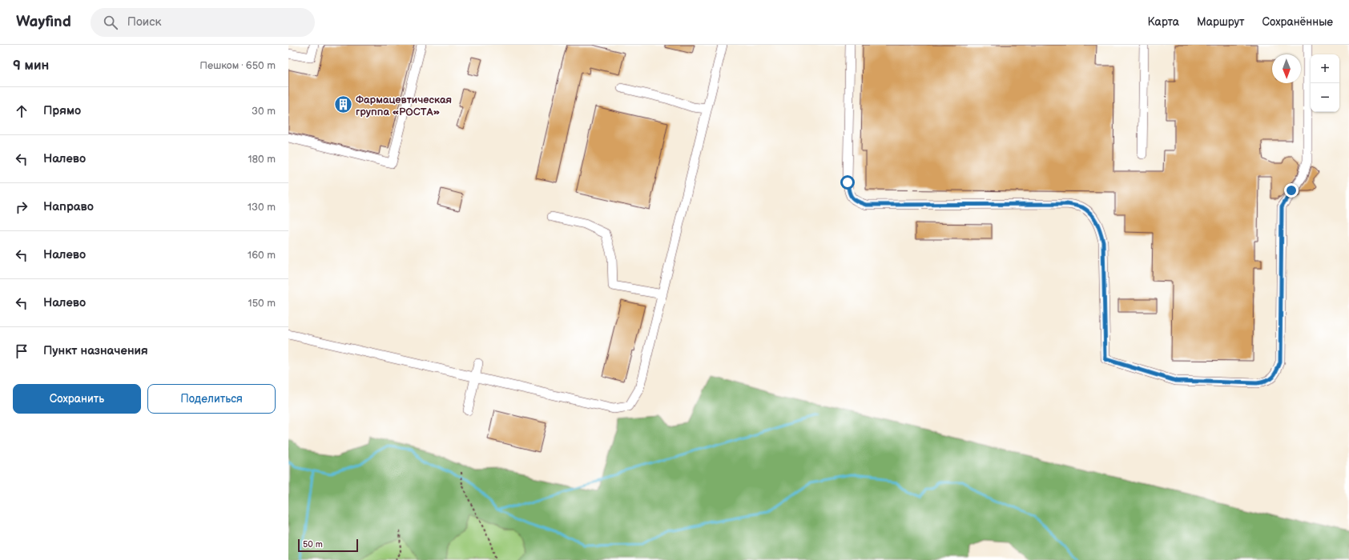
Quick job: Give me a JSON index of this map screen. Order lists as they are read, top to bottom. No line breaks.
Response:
{"places":{"building":["Фармацевтическая группа «РОСТА»"]},"scale_bar":"50 m","north":"bottom","page":{"header":"Wayfind","search":"Поиск","nav":["Карта","Маршрут","Сохранённые"],"heading":["9 мин","Пешком · 650 m"],"map_buttons":["+","−"],"list":[["Прямо","30 m"],["Налево","180 m"],["Направо","130 m"],["Налево","160 m"],["Налево","150 m"],"Пункт назначения"],"buttons":["Сохранить","Поделиться"],"scale":"50 m"}}
